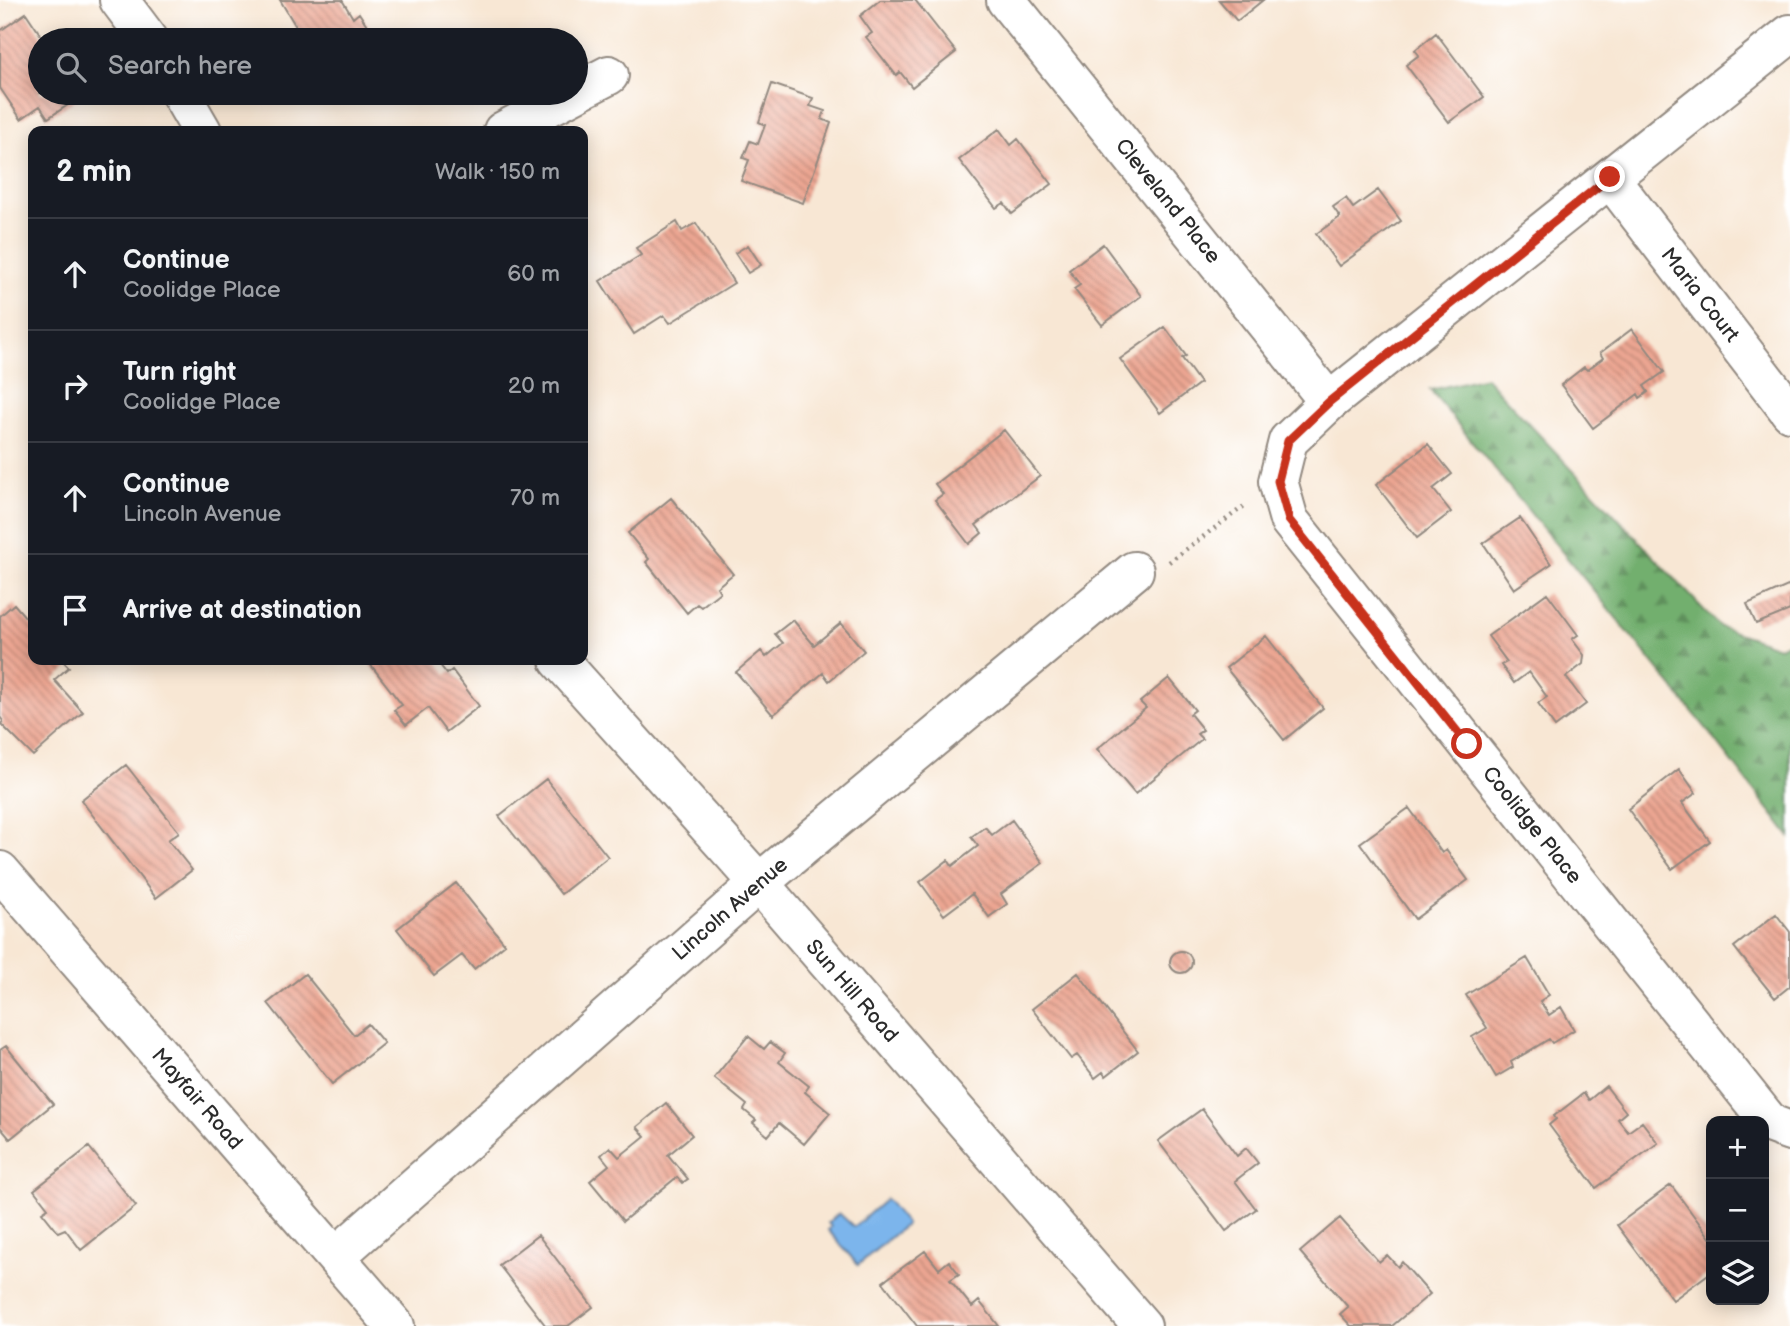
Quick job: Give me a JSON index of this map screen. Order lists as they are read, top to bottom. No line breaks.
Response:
{"streets":{"street":["Cleveland Place","Maria Court","Coolidge Place","Lincoln Avenue","Sun Hill Road","Mayfair Road"]},"crossings":[["Cleveland Place","Coolidge Place"],["Lincoln Avenue","Sun Hill Road"],["Lincoln Avenue","Mayfair Road"]],"page":{"search":"Search here","heading":["2 min","Walk · 150 m"],"list":[["Continue","Coolidge Place","60 m"],["Turn right","Coolidge Place","20 m"],["Continue","Lincoln Avenue","70 m"],"Arrive at destination"],"map_buttons":["+","−"]}}
